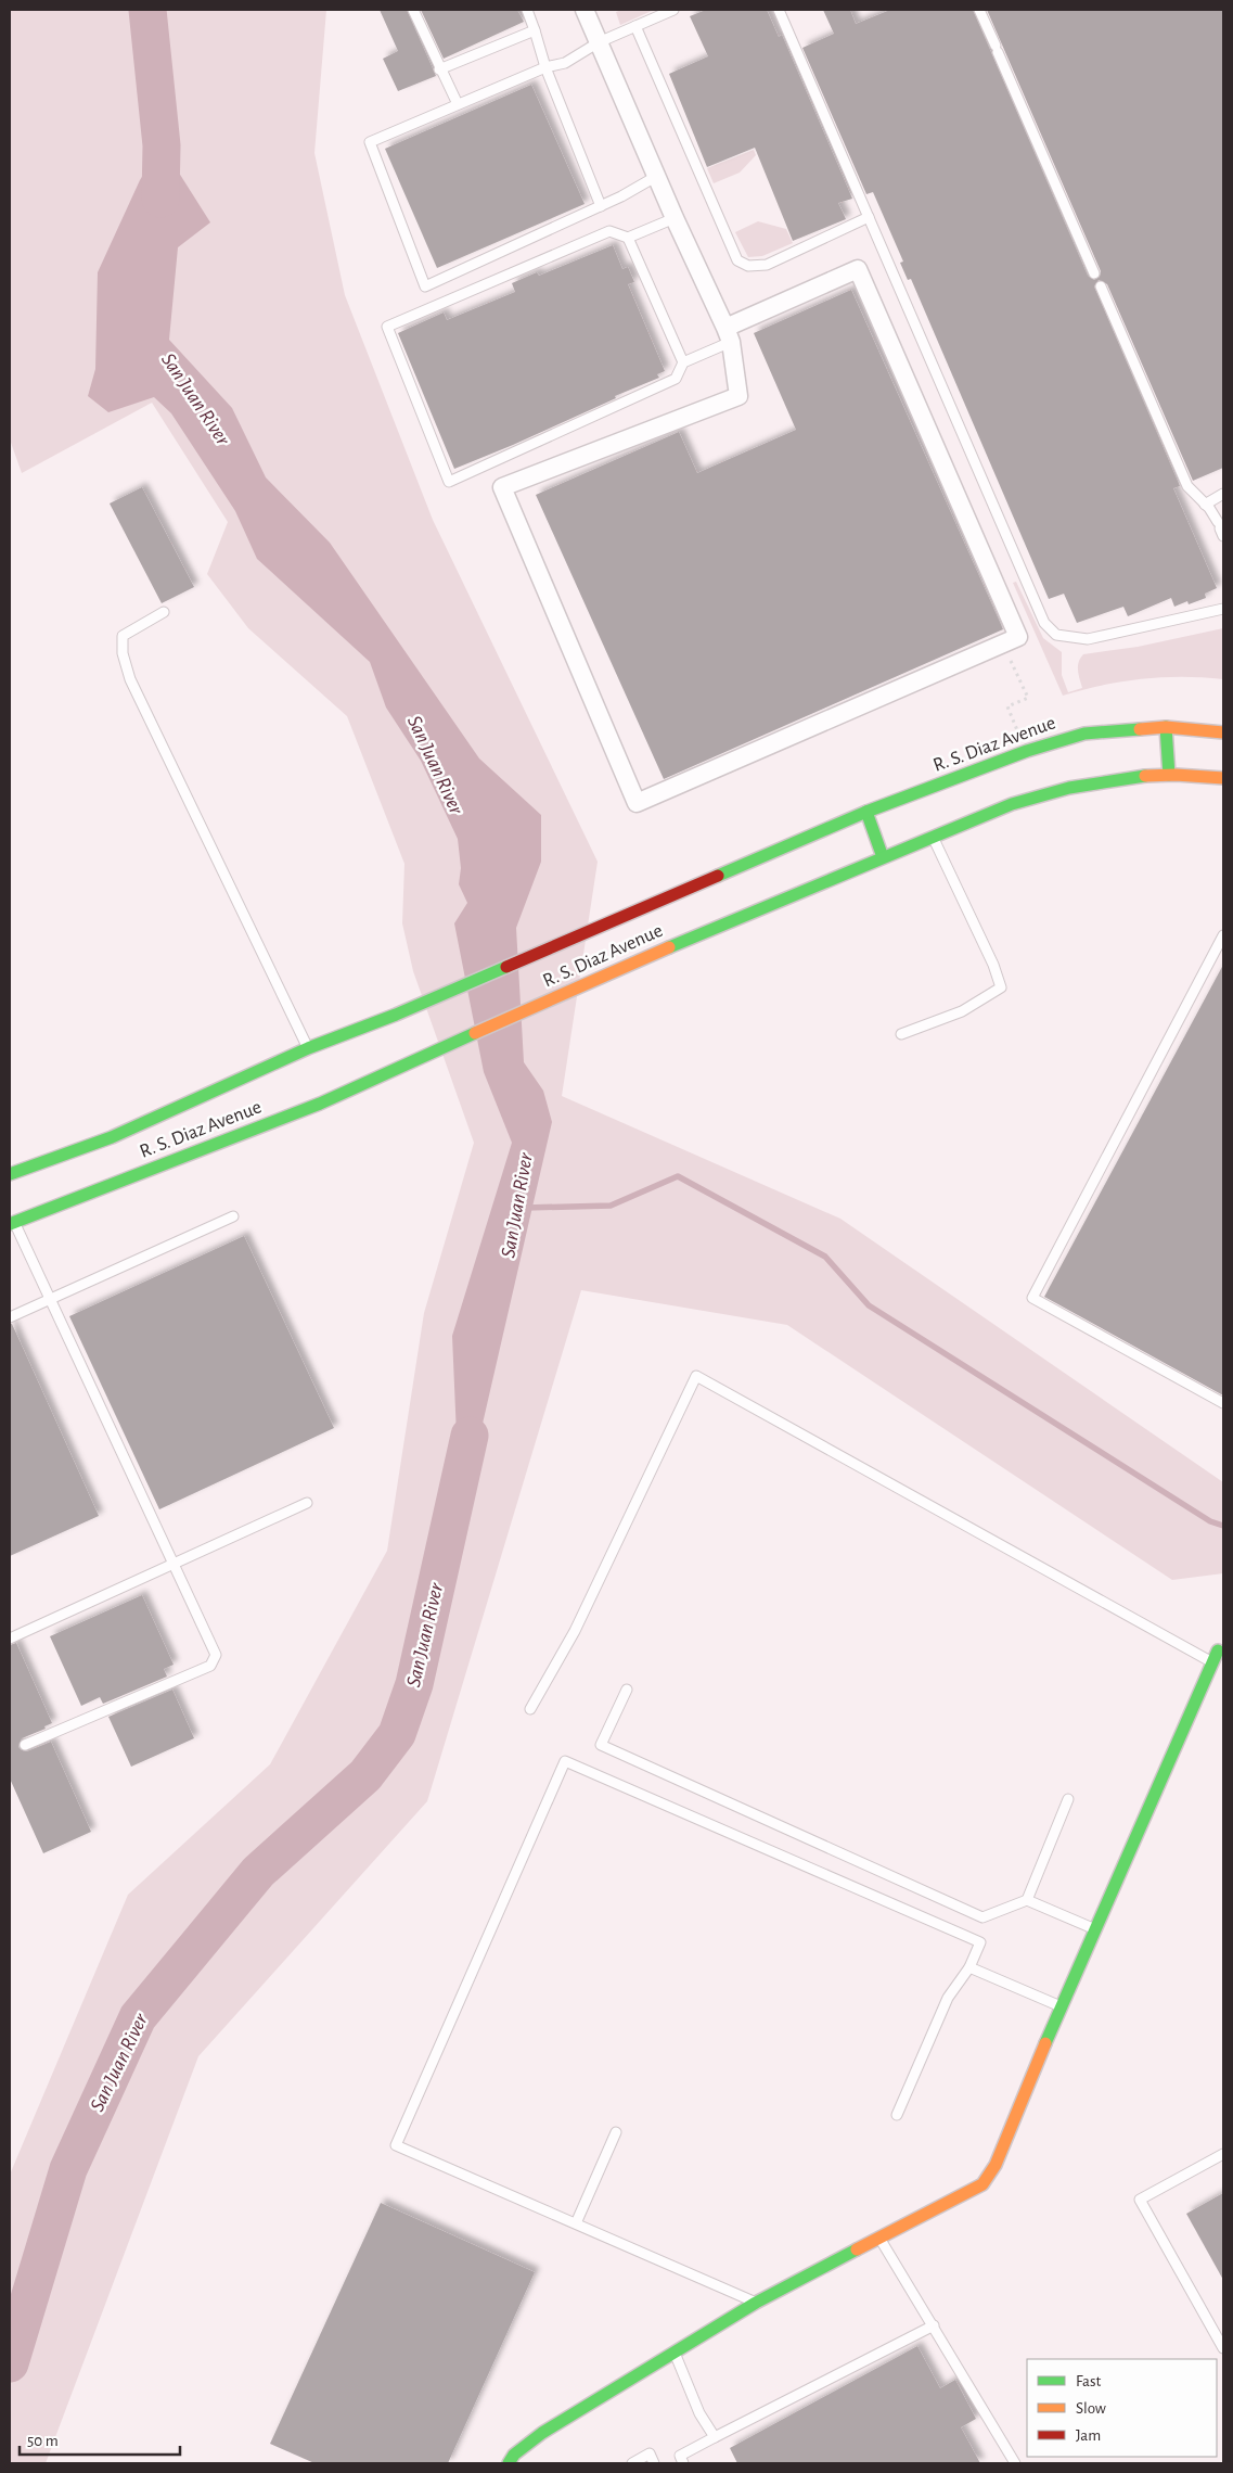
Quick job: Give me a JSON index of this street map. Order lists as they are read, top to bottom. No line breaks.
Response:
{"streets":{"street":["R. S. Diaz Avenue"]},"water":["San Juan River"],"legend":["Fast","Slow","Jam"],"scale_bar":"50 m"}
